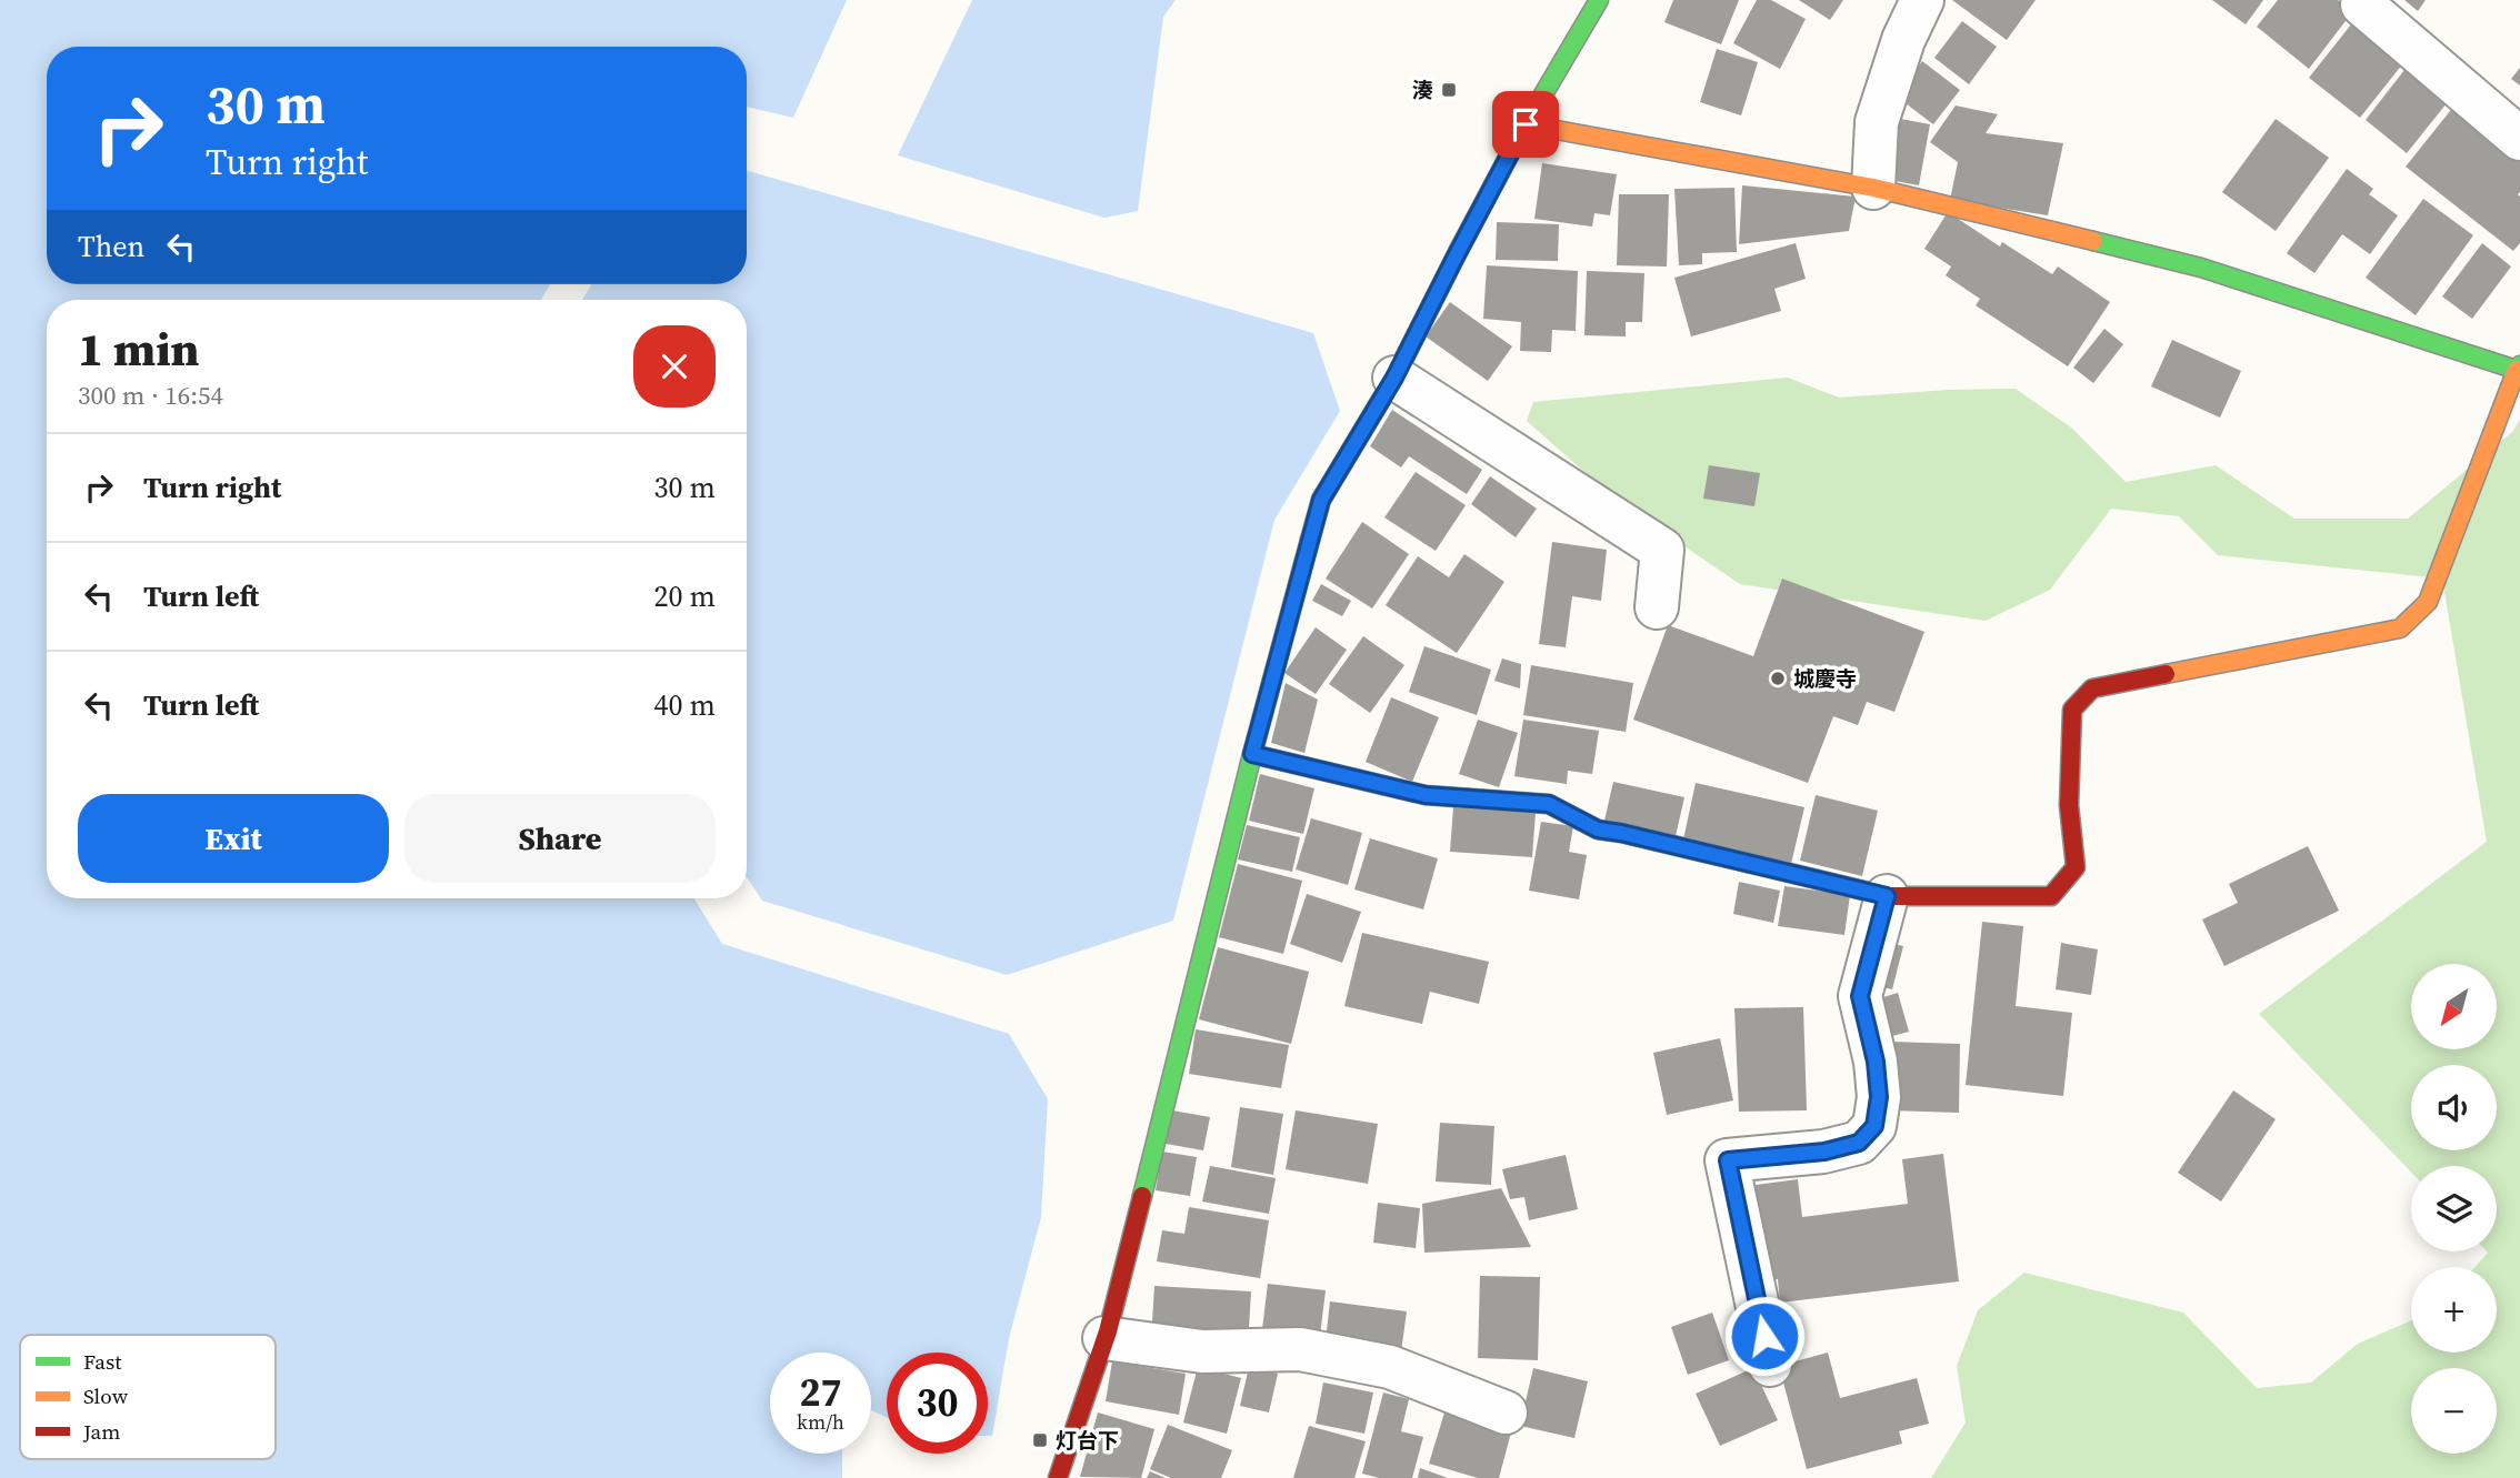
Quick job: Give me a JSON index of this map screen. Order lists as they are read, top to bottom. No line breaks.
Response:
{"places":{"transit":["湊","灯台下"],"other":["城慶寺"]},"legend":["Fast","Slow","Jam"],"north":"bottom left","page":{"turn":["30 m","Turn right"],"then":"Then","heading":["1 min","300 m · 16:54"],"list":[{"name":"Turn right","value":"30 m"},{"name":"Turn left","value":"20 m"},{"name":"Turn left","value":"40 m"}],"buttons":["Exit","Share"],"map_buttons":["+","−"],"speed":"27 km/h","limit":"30"}}
